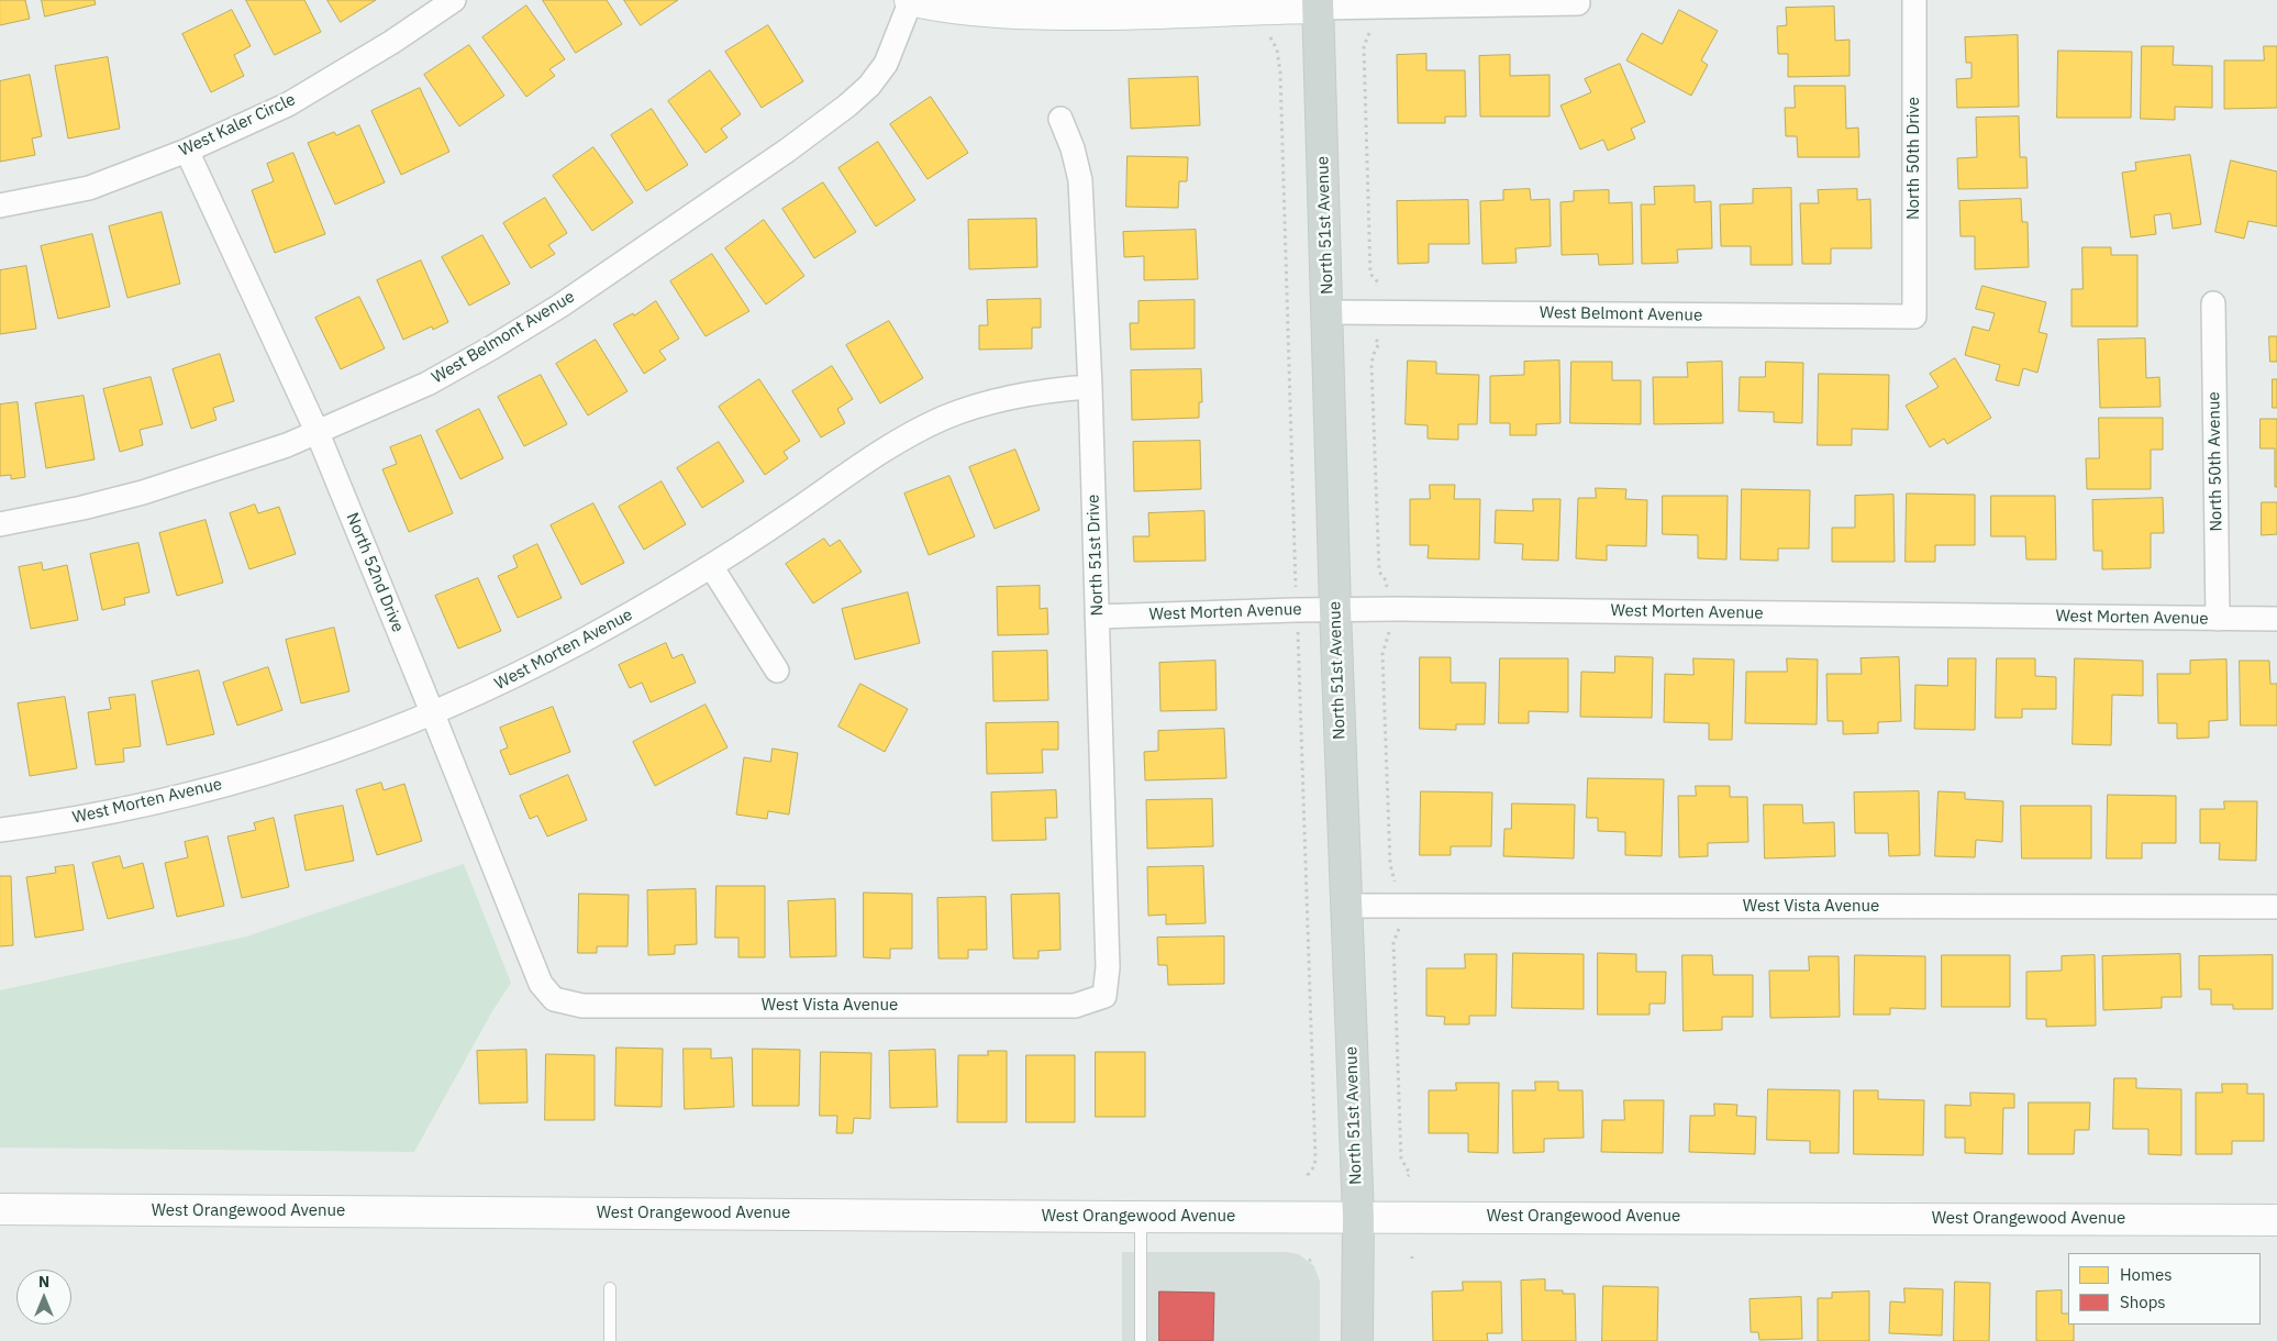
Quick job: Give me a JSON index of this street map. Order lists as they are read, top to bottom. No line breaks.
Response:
{"streets":{"main road":["North 51st Avenue"],"street":["West Kaler Circle","North 50th Drive","West Belmont Avenue","North 50th Avenue","North 51st Drive","North 52nd Drive","West Morten Avenue","West Vista Avenue","West Orangewood Avenue"]},"crossings":[["West Kaler Circle","North 52nd Drive"],["North 50th Drive","West Belmont Avenue"],["North 51st Avenue","West Belmont Avenue"],["North 51st Avenue","West Morten Avenue"],["North 51st Avenue","West Vista Avenue"],["North 51st Avenue","West Orangewood Avenue"],["West Belmont Avenue","North 52nd Drive"],["North 50th Avenue","West Morten Avenue"],["North 51st Drive","West Morten Avenue"],["North 51st Drive","West Vista Avenue"],["North 52nd Drive","West Morten Avenue"],["North 52nd Drive","West Vista Avenue"]],"legend":["Homes","Shops"],"north":"top"}
